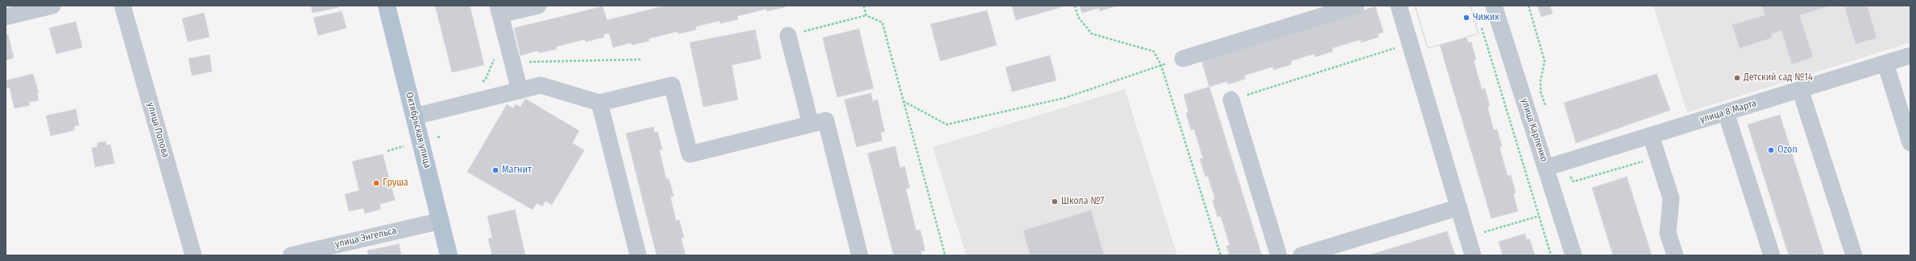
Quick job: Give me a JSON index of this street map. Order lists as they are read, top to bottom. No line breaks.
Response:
{"streets":{"main road":["Октябрьская улица"],"street":["улица 8 Марта","улица Попова","улица Карпенко","улица Энгельса"]},"crossings":[["улица 8 Марта","улица Карпенко"],["Октябрьская улица","улица Энгельса"]],"places":["Чижик","Детский сад №14","Ozon","Магнит","Груша","Школа №7"]}
